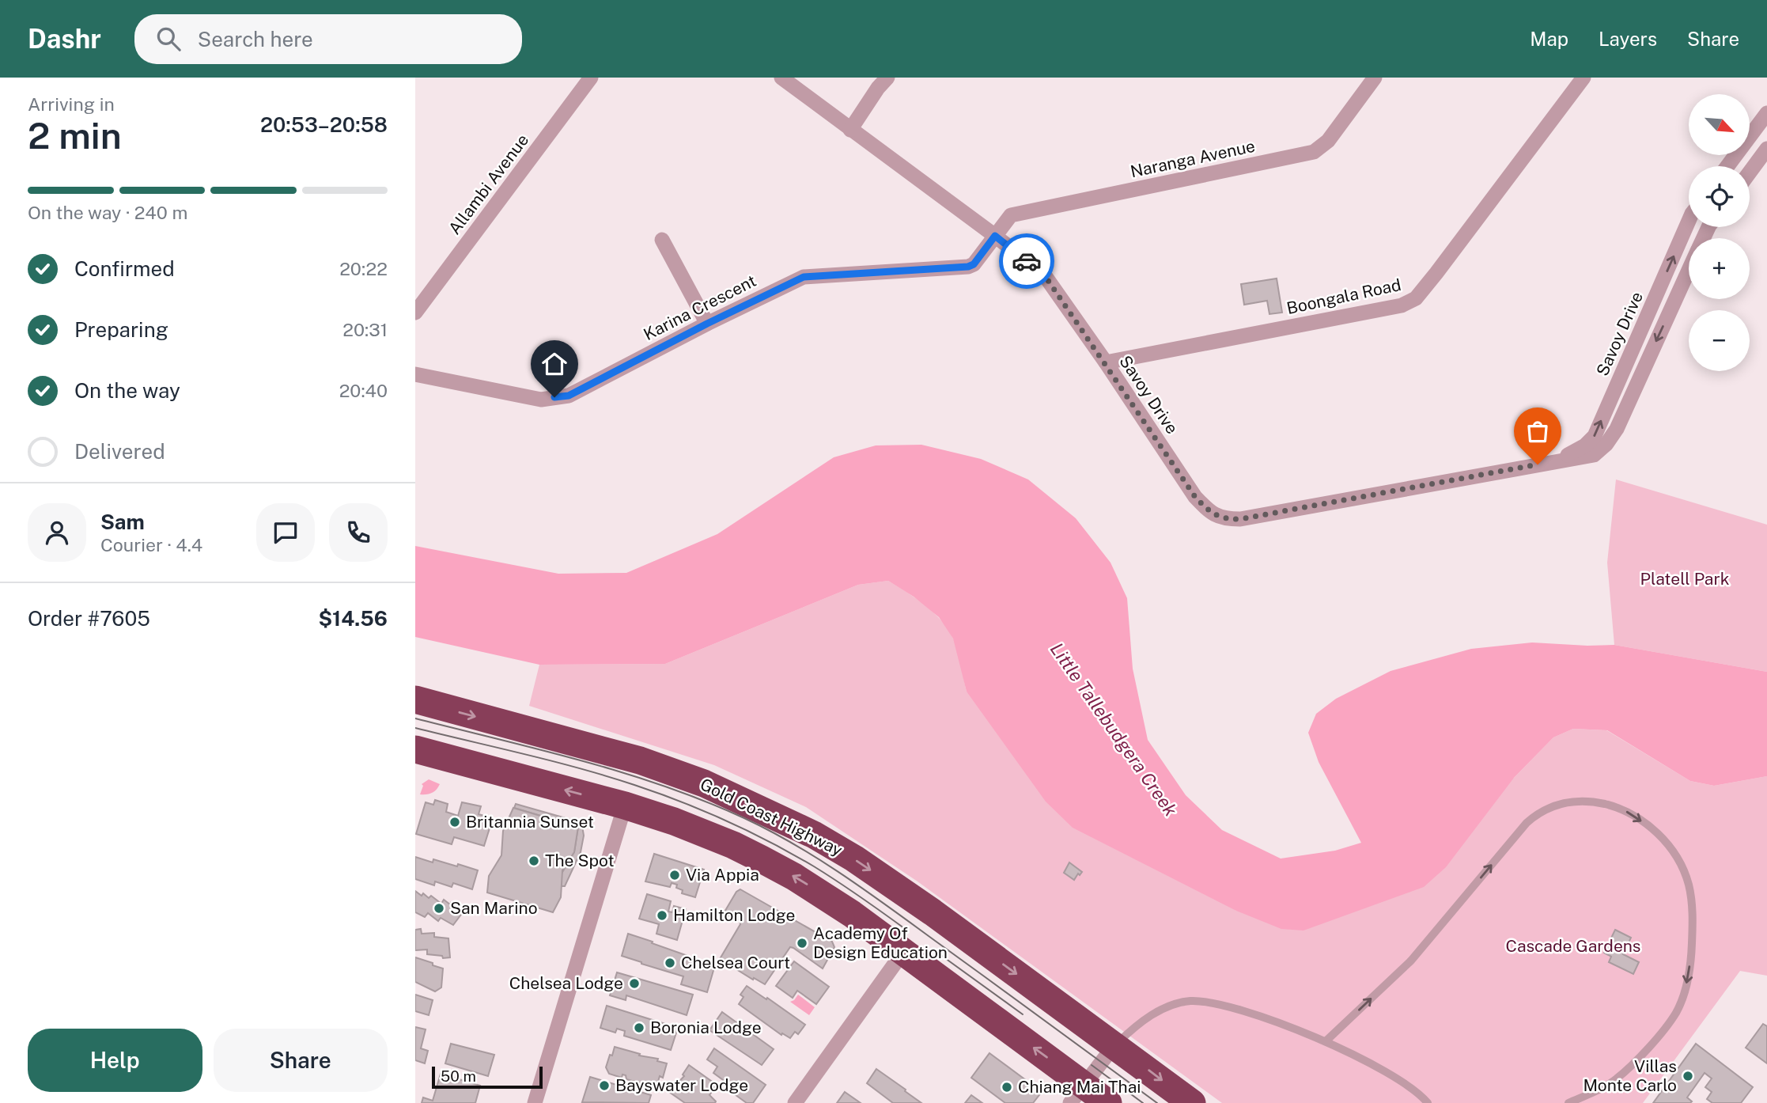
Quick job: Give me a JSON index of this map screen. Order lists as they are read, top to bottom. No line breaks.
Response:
{"streets":{"highway":["Gold Coast Highway"],"street":["Naranga Avenue","Allambi Avenue","Boongala Road","Karina Crescent","Savoy Drive"]},"crossings":[["Naranga Avenue","Karina Crescent"],["Naranga Avenue","Savoy Drive"],["Boongala Road","Savoy Drive"],["Karina Crescent","Savoy Drive"]],"water":["Little Tallebudgera Creek"],"parks":["Platell Park","Cascade Gardens"],"places":["Britannia Sunset","The Spot","Via Appia","San Marino","Hamilton Lodge","Academy Of Design Education","Chelsea Court","Chelsea Lodge","Boronia Lodge","Villas Monte Carlo","Bayswater Lodge","Chiang Mai Thai"],"scale_bar":"50 m","north":"bottom right","page":{"header":"Dashr","search":"Search here","nav":["Map","Layers","Share"],"heading":["2 min","Arriving in","20:53–20:58"],"panel":["Sam","Courier · 4.4","Order #7605","$14.56"],"map_buttons":["+","−"],"bar":"On the way · 240 m","list":[["Confirmed","20:22"],["Preparing","20:31"],["On the way","20:40"],"Delivered"],"buttons":["Help","Share"],"scale":"50 m"}}
